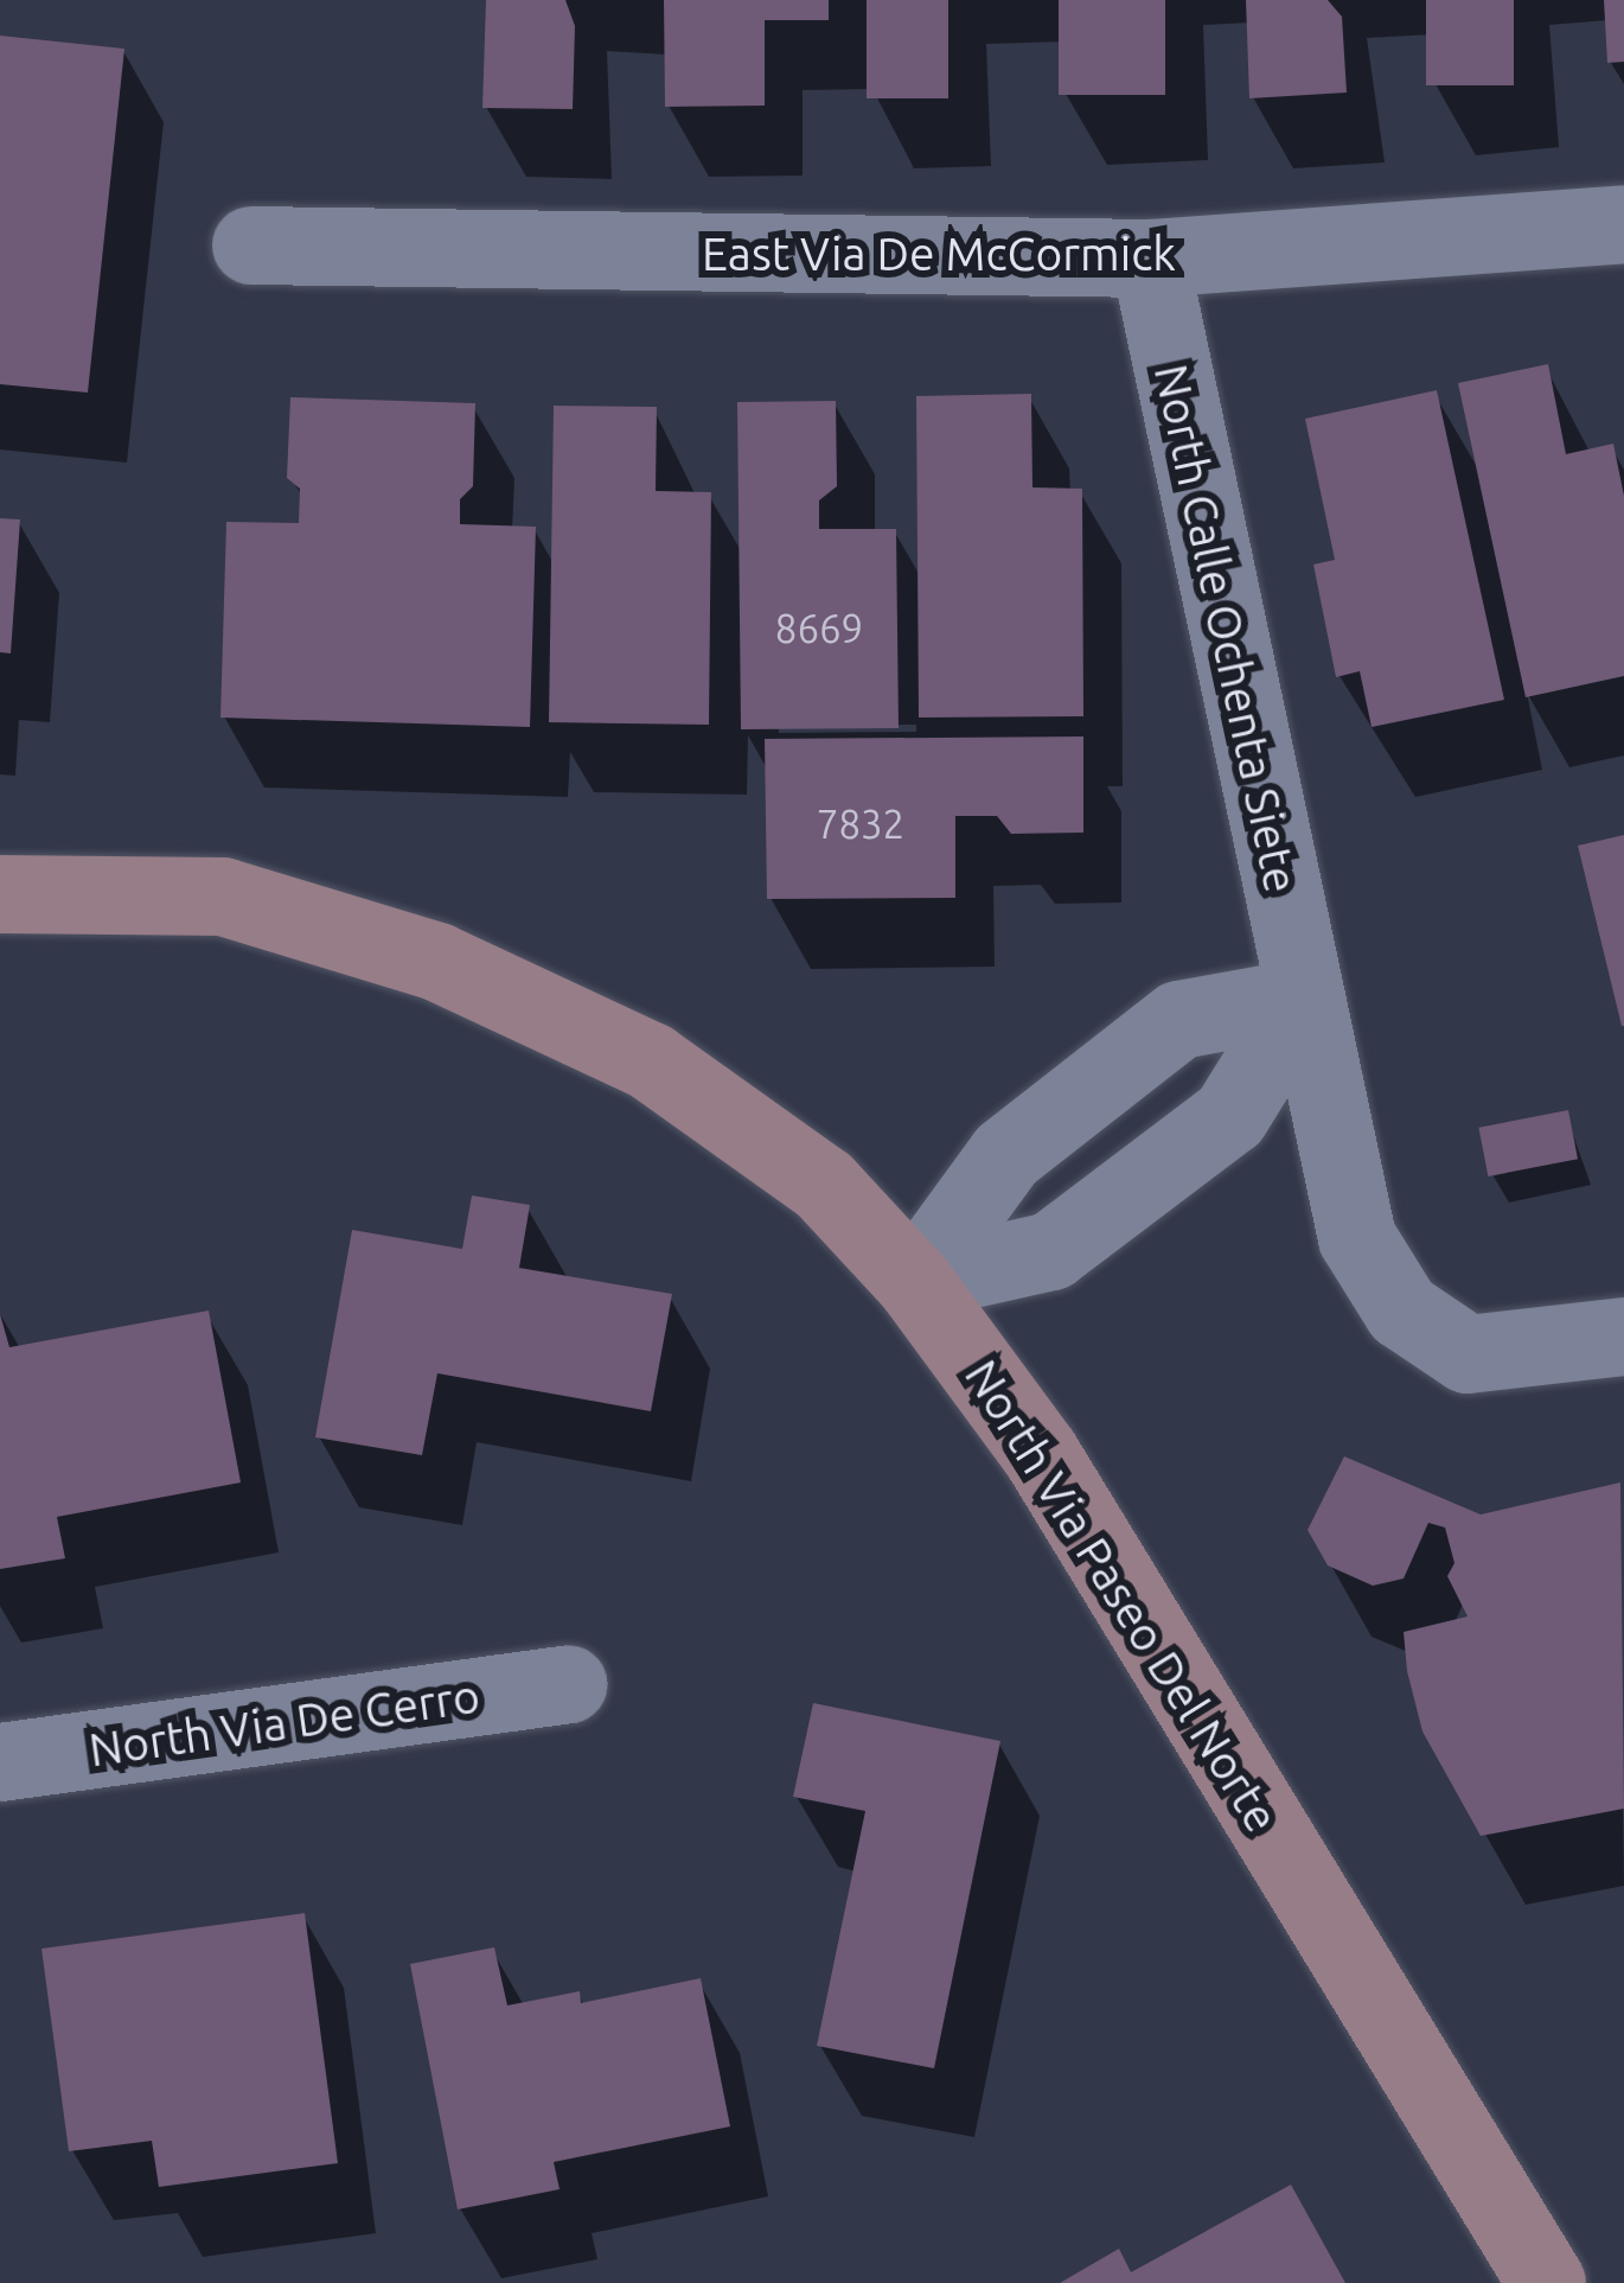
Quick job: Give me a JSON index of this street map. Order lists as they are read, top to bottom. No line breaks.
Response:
{"streets":{"street":["East Via De McCormick","North Calle Ochenta Siete","North Via Paseo Del Norte","North Via De Cerro"]},"crossings":[["East Via De McCormick","North Calle Ochenta Siete"]],"house_numbers":["8669","7832"]}
